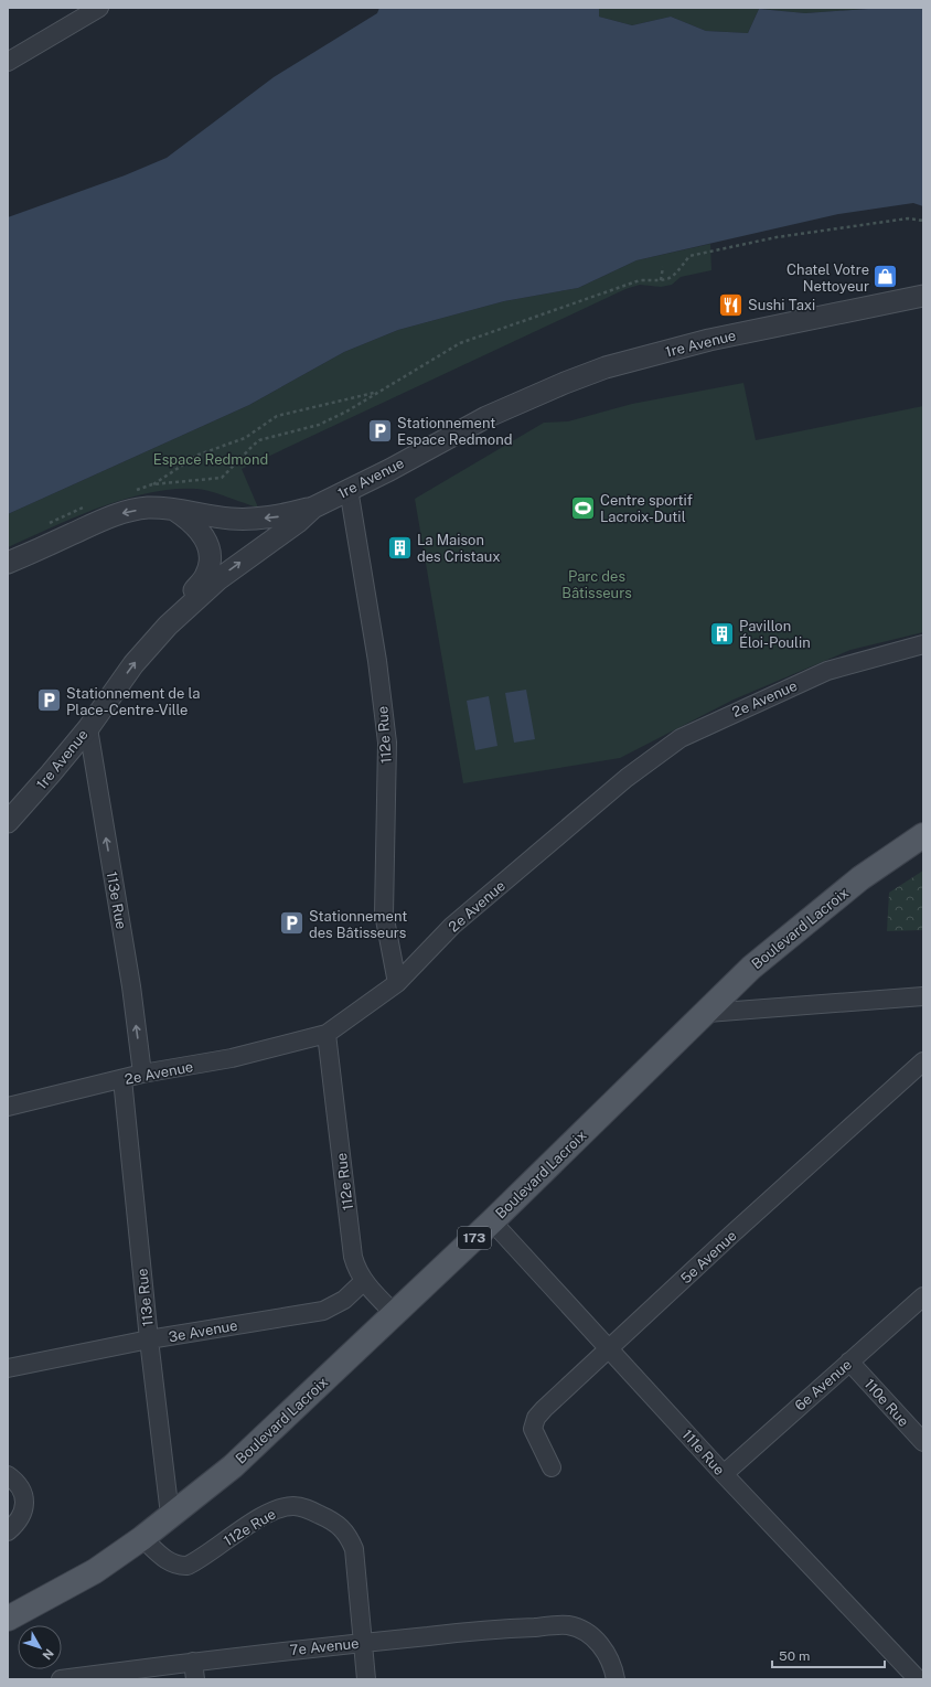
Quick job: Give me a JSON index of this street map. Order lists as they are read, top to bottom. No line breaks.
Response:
{"streets":{"main road":["Boulevard Lacroix","173"],"street":["1re Avenue","2e Avenue","112e Rue","113e Rue","5e Avenue","3e Avenue","6e Avenue","110e Rue","111e Rue","7e Avenue"]},"crossings":[["1re Avenue","112e Rue"],["1re Avenue","113e Rue"],["2e Avenue","112e Rue"],["2e Avenue","113e Rue"],["112e Rue","Boulevard Lacroix"],["112e Rue","3e Avenue"],["112e Rue","7e Avenue"],["113e Rue","Boulevard Lacroix"],["113e Rue","3e Avenue"],["Boulevard Lacroix","111e Rue"],["5e Avenue","111e Rue"],["6e Avenue","110e Rue"],["6e Avenue","111e Rue"]],"one_way":["113e Rue"],"parks":["Espace Redmond","Parc des Bâtisseurs"],"places":{"shop":["Chatel Votre Nettoyeur"],"restaurant":["Sushi Taxi"],"parking":["Stationnement Espace Redmond","Stationnement de la Place-Centre-Ville","Stationnement des Bâtisseurs"],"sports":["Centre sportif Lacroix-Dutil"],"building":["La Maison des Cristaux","Pavillon Éloi-Poulin"]},"scale_bar":"50 m","north":"bottom right"}
